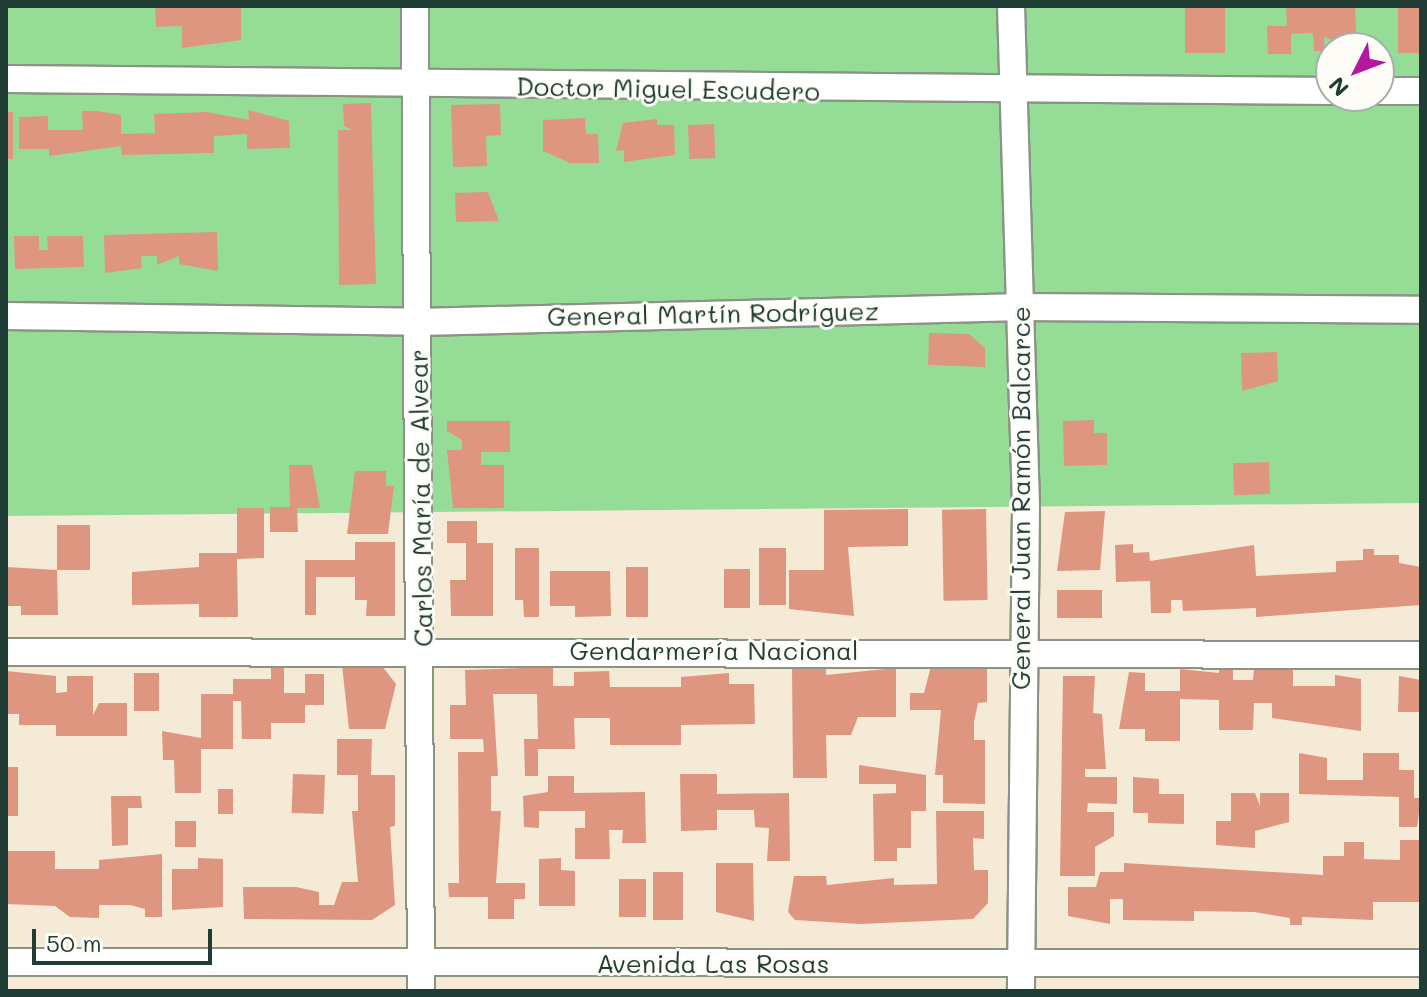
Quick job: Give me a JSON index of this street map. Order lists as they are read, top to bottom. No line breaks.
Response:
{"streets":{"street":["Doctor Miguel Escudero","General Martín Rodríguez","Carlos María de Alvear","General Juan Ramón Balcarce","Gendarmería Nacional","Avenida Las Rosas"]},"crossings":[["Doctor Miguel Escudero","Carlos María de Alvear"],["Doctor Miguel Escudero","General Juan Ramón Balcarce"],["General Martín Rodríguez","Carlos María de Alvear"],["General Martín Rodríguez","General Juan Ramón Balcarce"],["Carlos María de Alvear","Gendarmería Nacional"],["Carlos María de Alvear","Avenida Las Rosas"],["General Juan Ramón Balcarce","Gendarmería Nacional"],["General Juan Ramón Balcarce","Avenida Las Rosas"]],"scale_bar":"50 m","north":"bottom left"}
